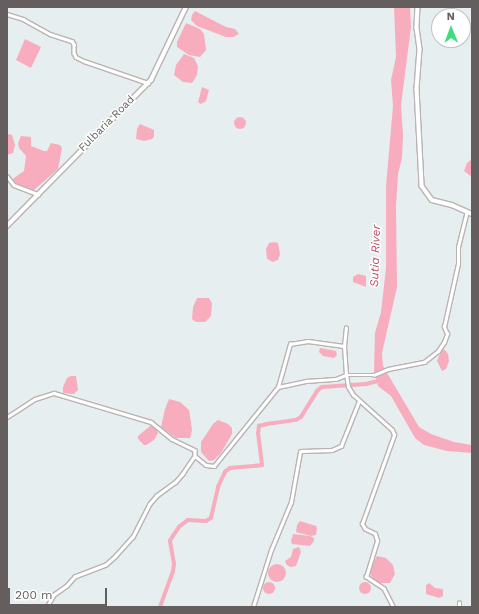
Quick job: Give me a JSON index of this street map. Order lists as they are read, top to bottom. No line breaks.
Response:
{"streets":{"main road":["Fulbaria Road"]},"water":["Sutia River"],"scale_bar":"200 m","north":"top"}
